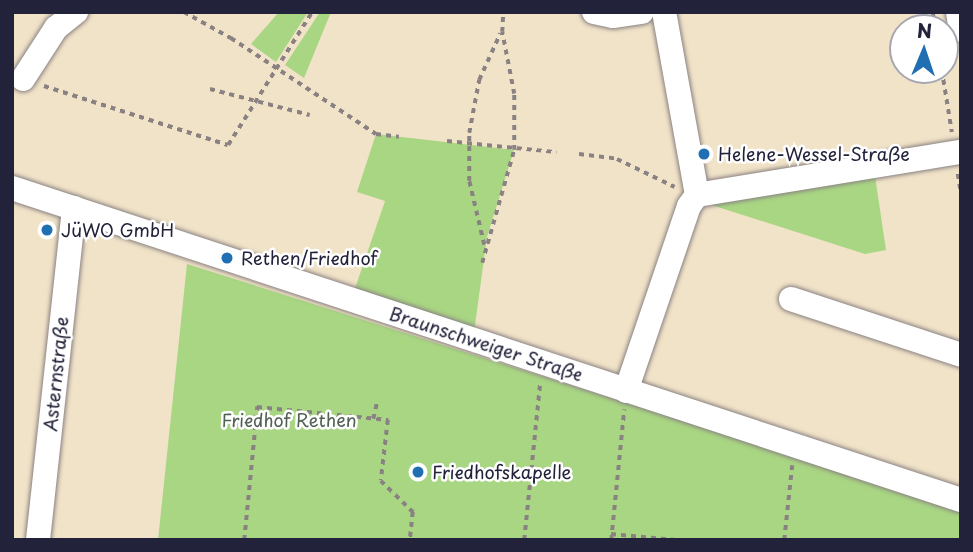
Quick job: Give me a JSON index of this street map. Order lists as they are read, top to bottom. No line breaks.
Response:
{"streets":{"street":["Braunschweiger Straße","Asternstraße"]},"crossings":[["Braunschweiger Straße","Asternstraße"]],"parks":["Friedhof Rethen"],"places":["Helene-Wessel-Straße","JüWO GmbH","Rethen/Friedhof","Friedhofskapelle"],"north":"top"}
